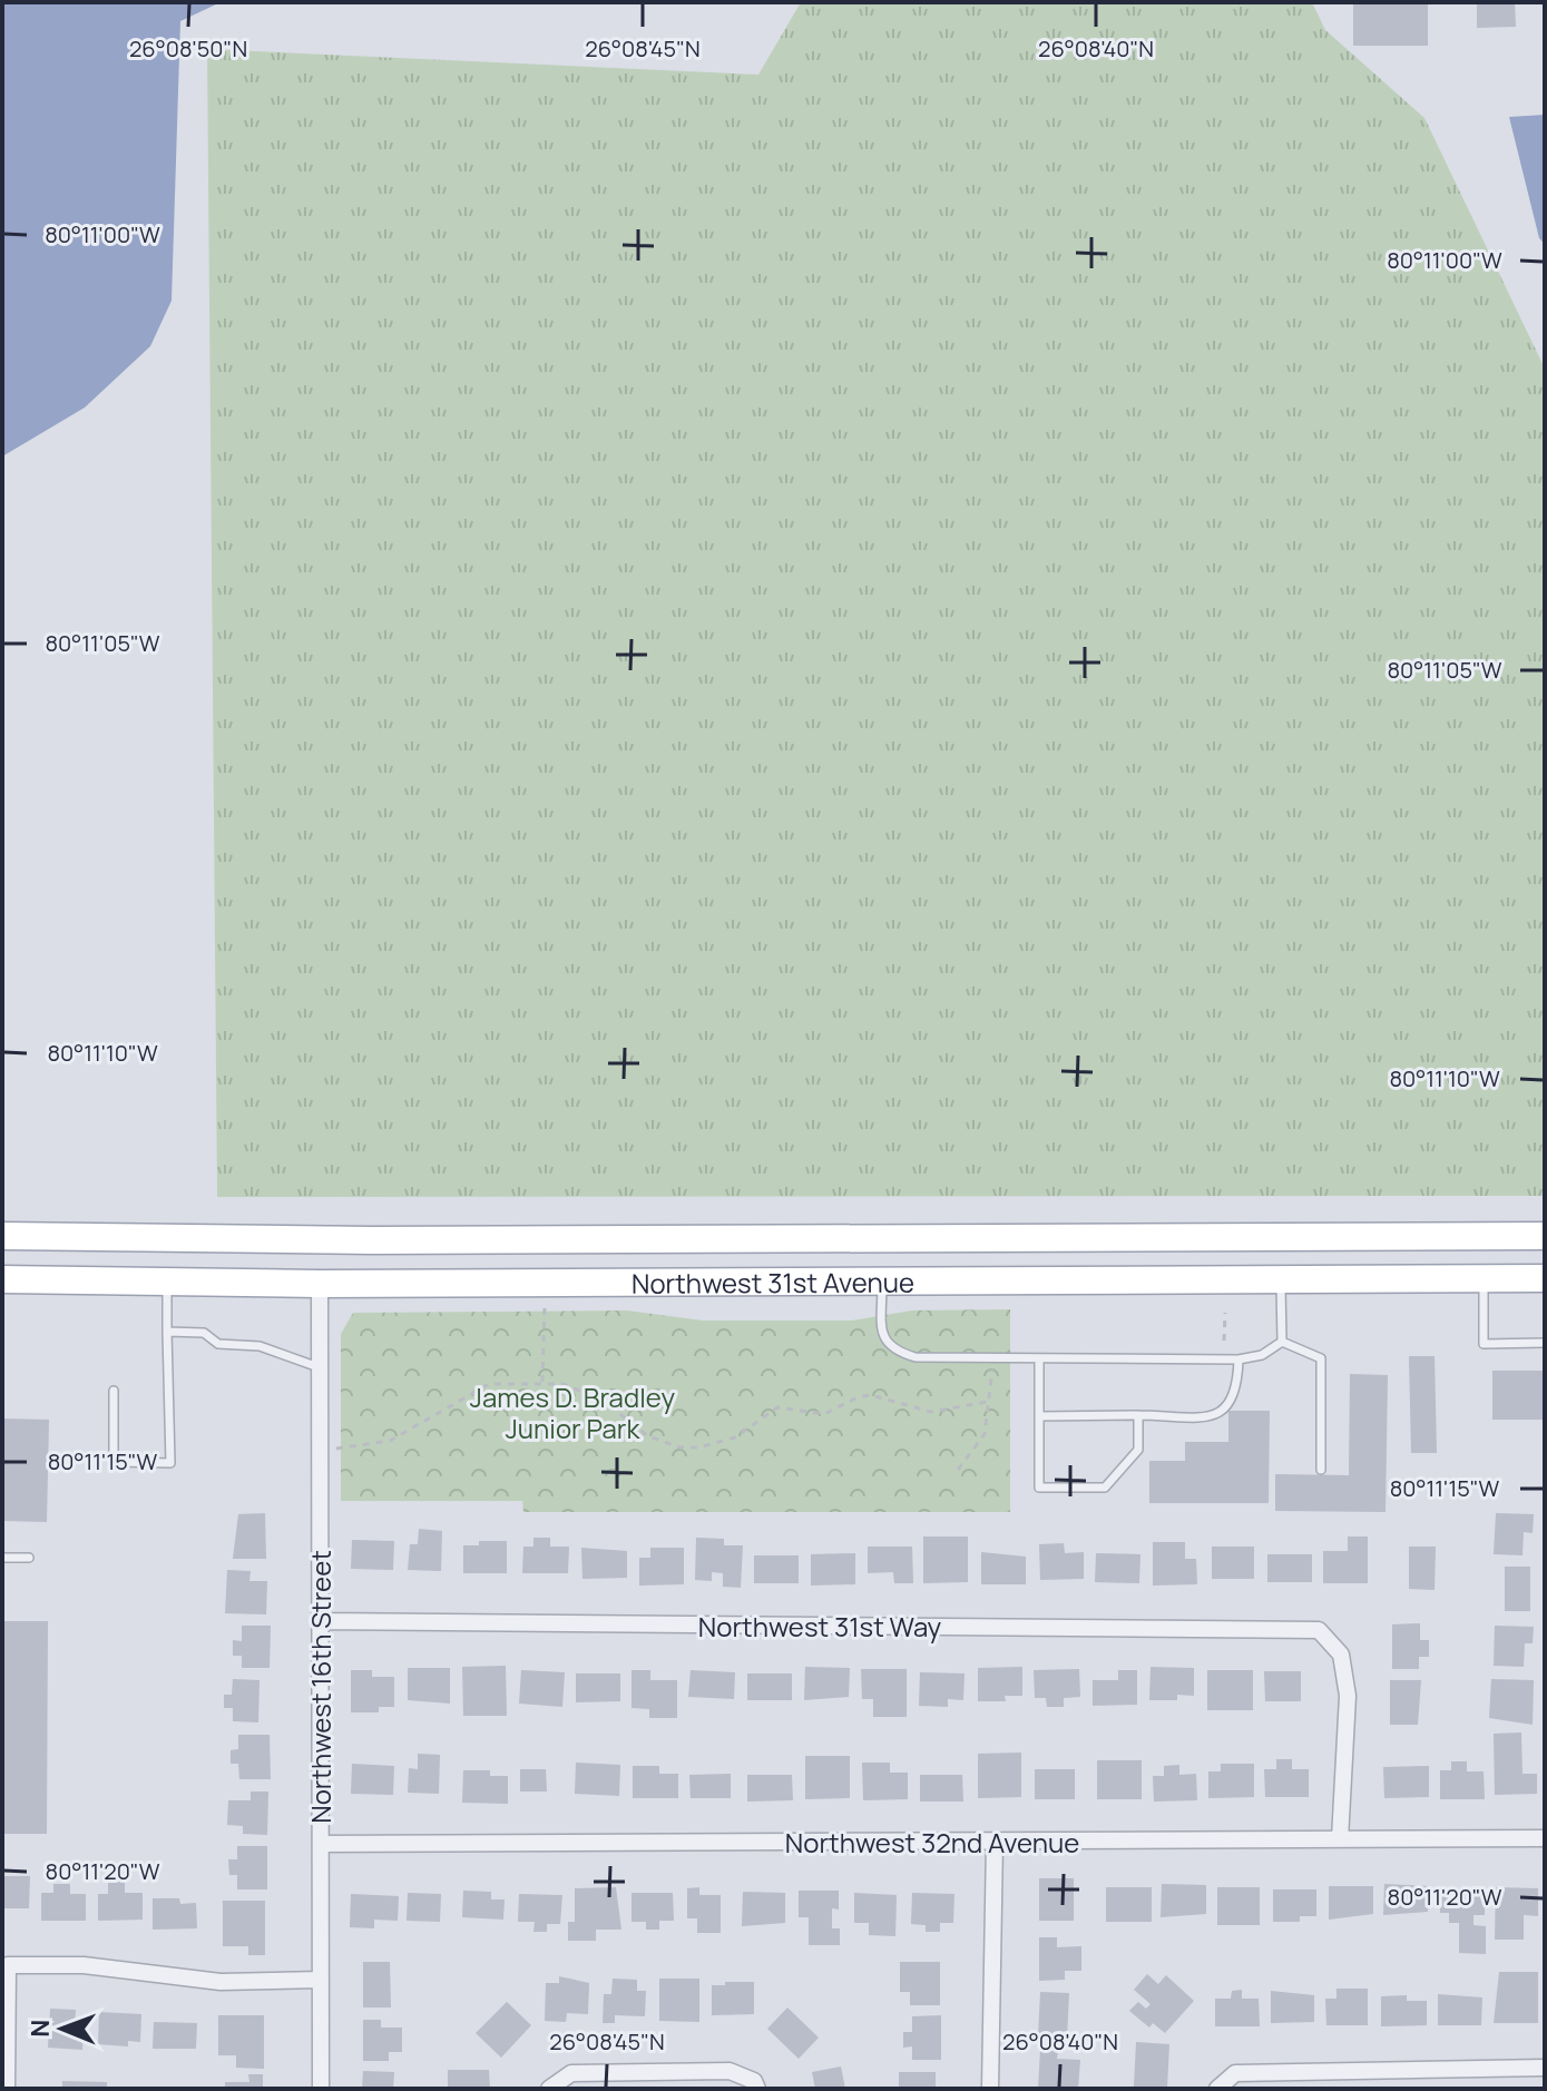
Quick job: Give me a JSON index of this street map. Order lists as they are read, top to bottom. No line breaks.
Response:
{"streets":{"main road":["Northwest 31st Avenue"],"street":["Northwest 31st Way","Northwest 16th Street","Northwest 32nd Avenue"]},"crossings":[["Northwest 31st Avenue","Northwest 16th Street"],["Northwest 31st Way","Northwest 16th Street"],["Northwest 31st Way","Northwest 32nd Avenue"],["Northwest 16th Street","Northwest 32nd Avenue"]],"parks":["James D. Bradley Junior Park"],"north":"left","coordinates":["26°08'50\"N","26°08'45\"N","26°08'40\"N","80°11'00\"W","80°11'05\"W","80°11'10\"W","80°11'15\"W","80°11'20\"W"]}
